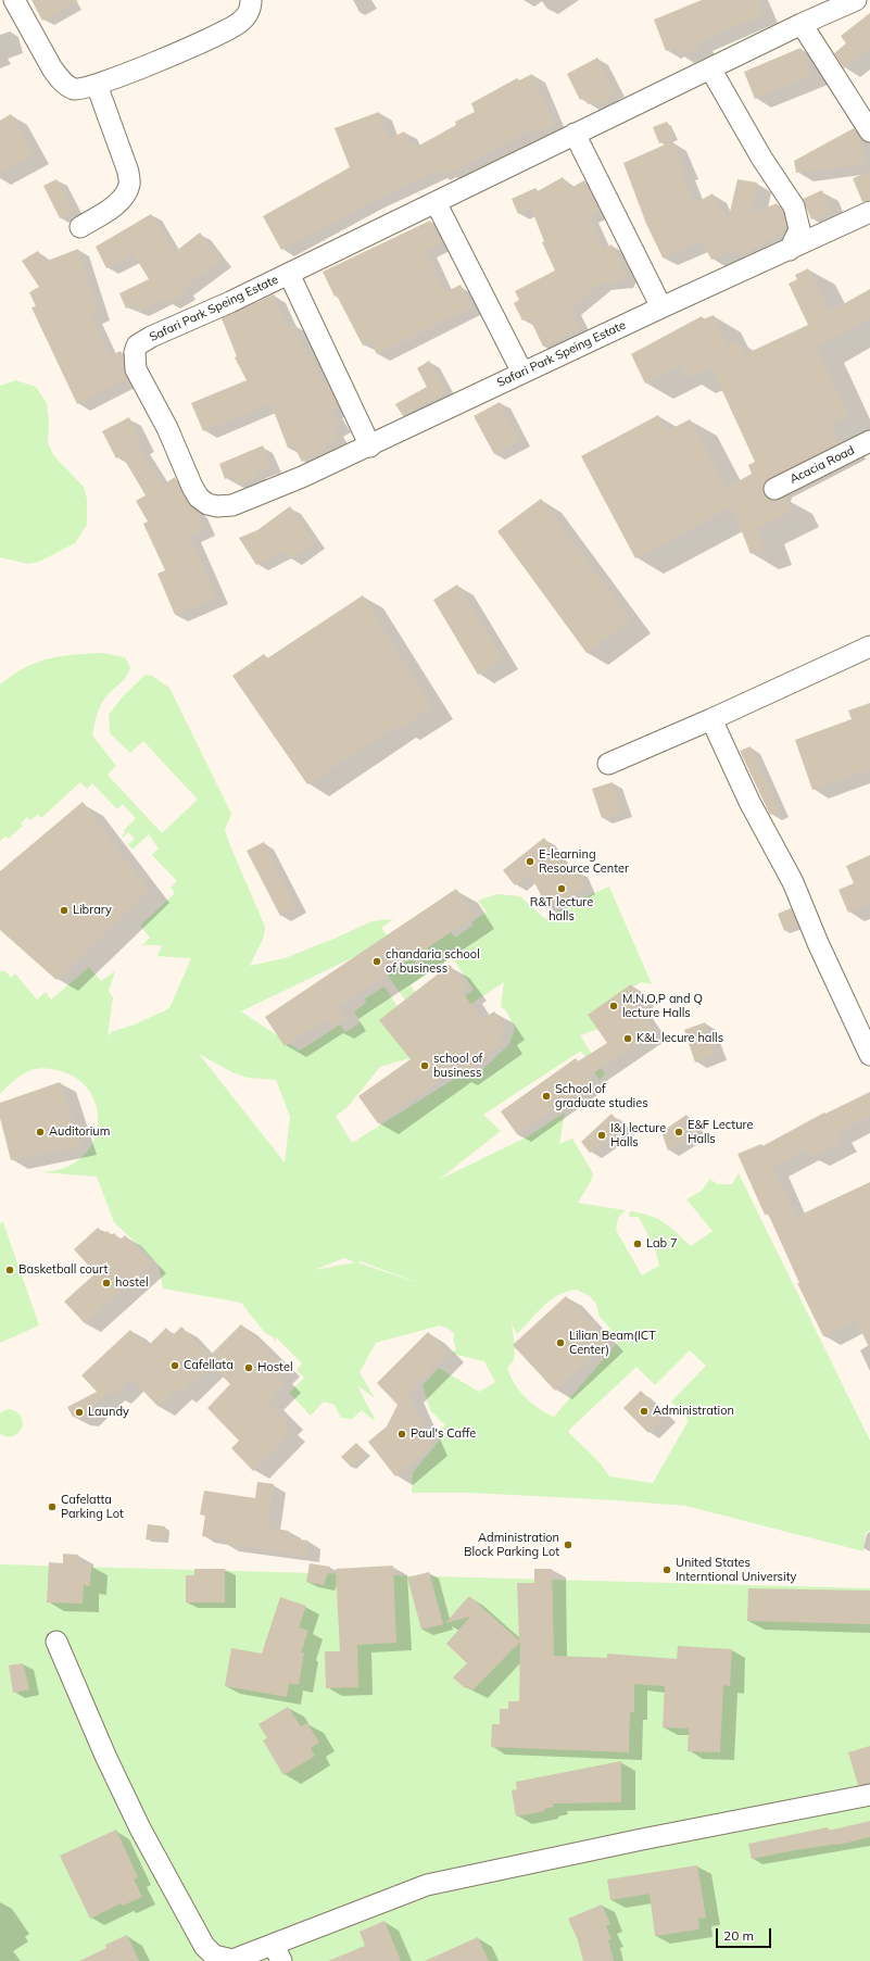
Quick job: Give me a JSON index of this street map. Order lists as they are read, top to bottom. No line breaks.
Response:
{"streets":{"street":["Safari Park Speing Estate","Acacia Road"]},"places":["E-learning Resource Center","R&T lecture halls","Library","chandaria school of business","M,N,O,P and Q lecture Halls","K&L lecure halls","school of business","School of graduate studies","Auditorium","E&F Lecture Halls","I&J lecture Halls","Lab 7","Basketball court","hostel","Lilian Beam(ICT Center)","Cafellata","Hostel","Administration","Laundy","Paul's Caffe","Cafelatta Parking Lot","Administration Block Parking Lot","United States Interntional University"],"scale_bar":"20 m"}
